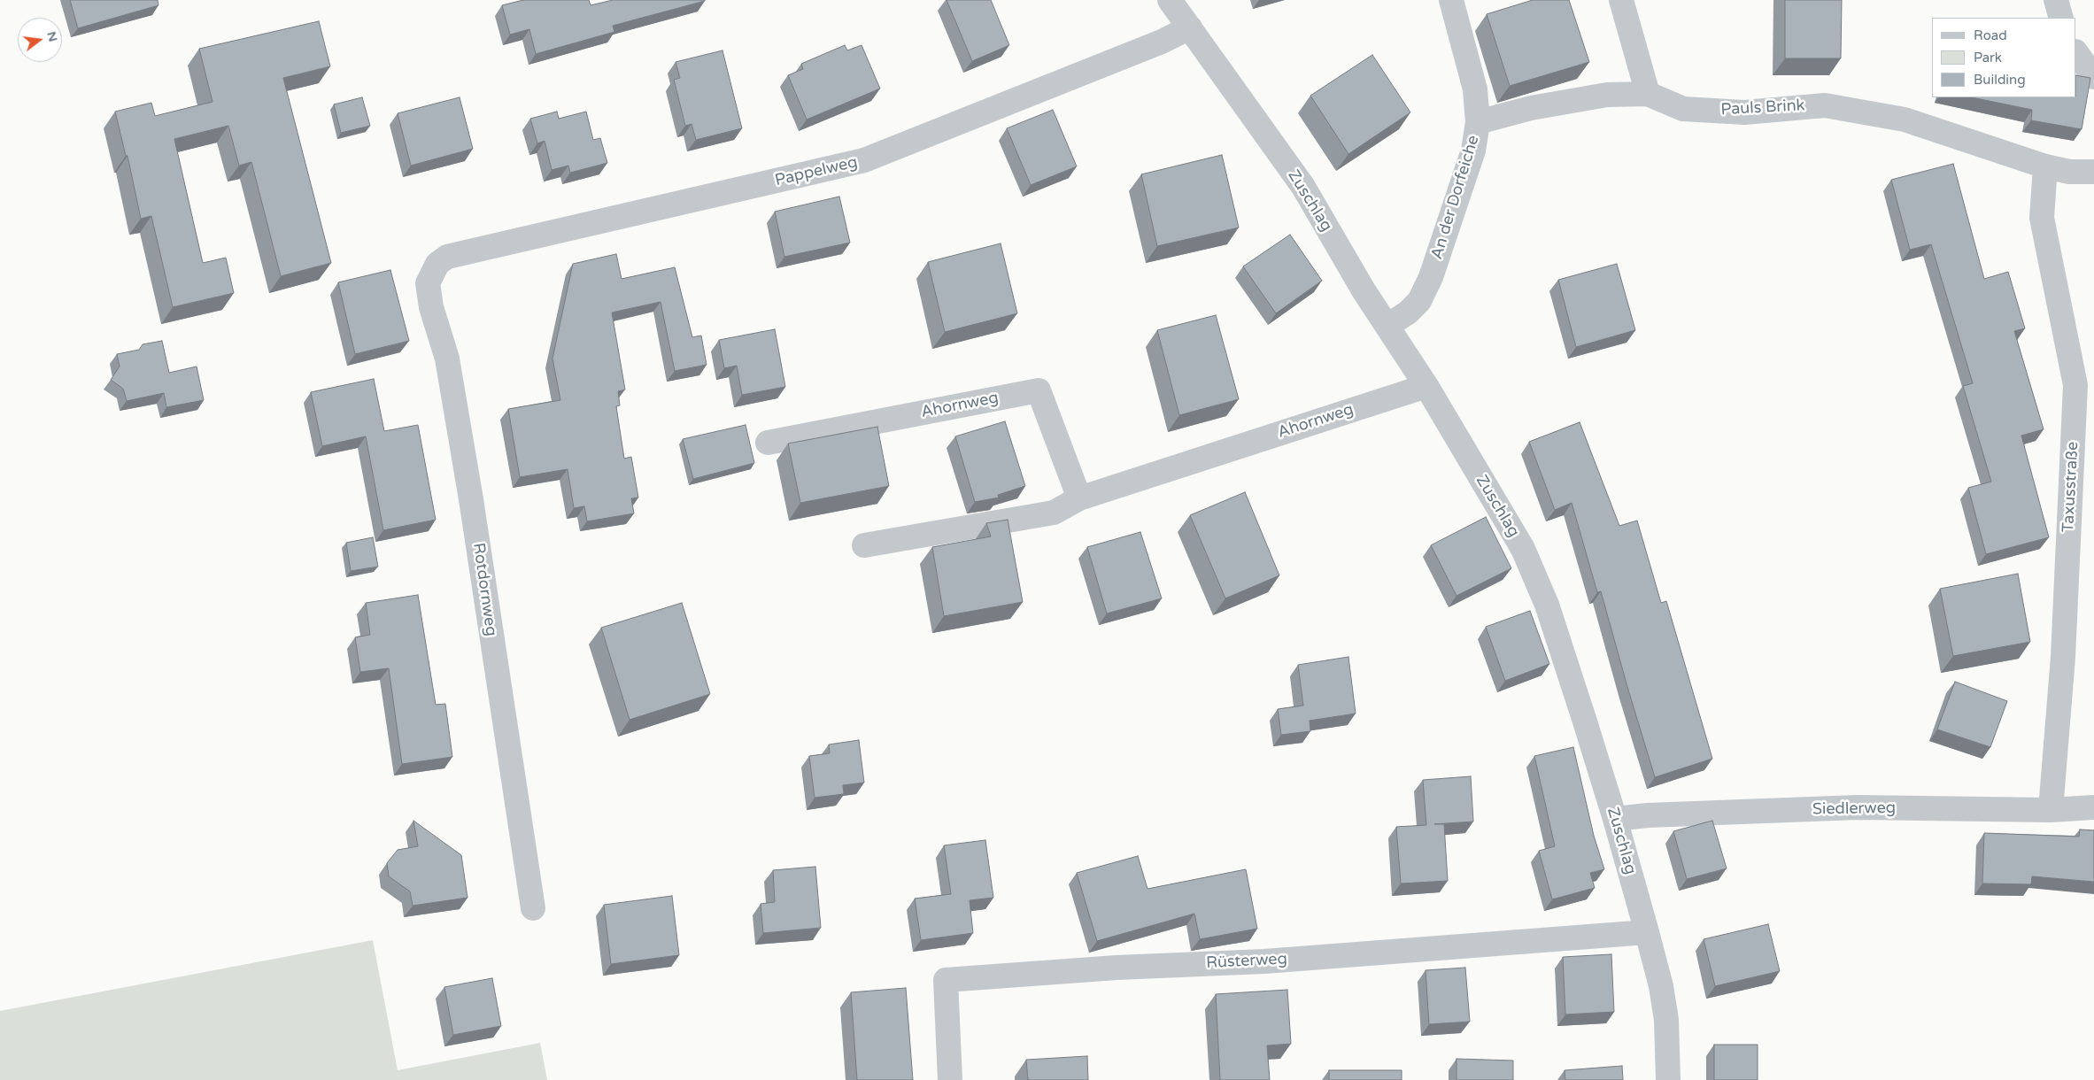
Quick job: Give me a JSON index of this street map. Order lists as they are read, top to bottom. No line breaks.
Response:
{"streets":{"street":["Pauls Brink","Pappelweg","An der Dorfeiche","Zuschlag","Ahornweg","Taxusstraße","Rotdornweg","Siedlerweg","Rüsterweg"]},"crossings":[["Pauls Brink","An der Dorfeiche"],["Pauls Brink","Taxusstraße"],["Pappelweg","Zuschlag"],["Pappelweg","Rotdornweg"],["An der Dorfeiche","Zuschlag"],["Zuschlag","Ahornweg"],["Zuschlag","Siedlerweg"],["Zuschlag","Rüsterweg"],["Taxusstraße","Siedlerweg"]],"legend":["Road","Park","Building"],"north":"right"}
